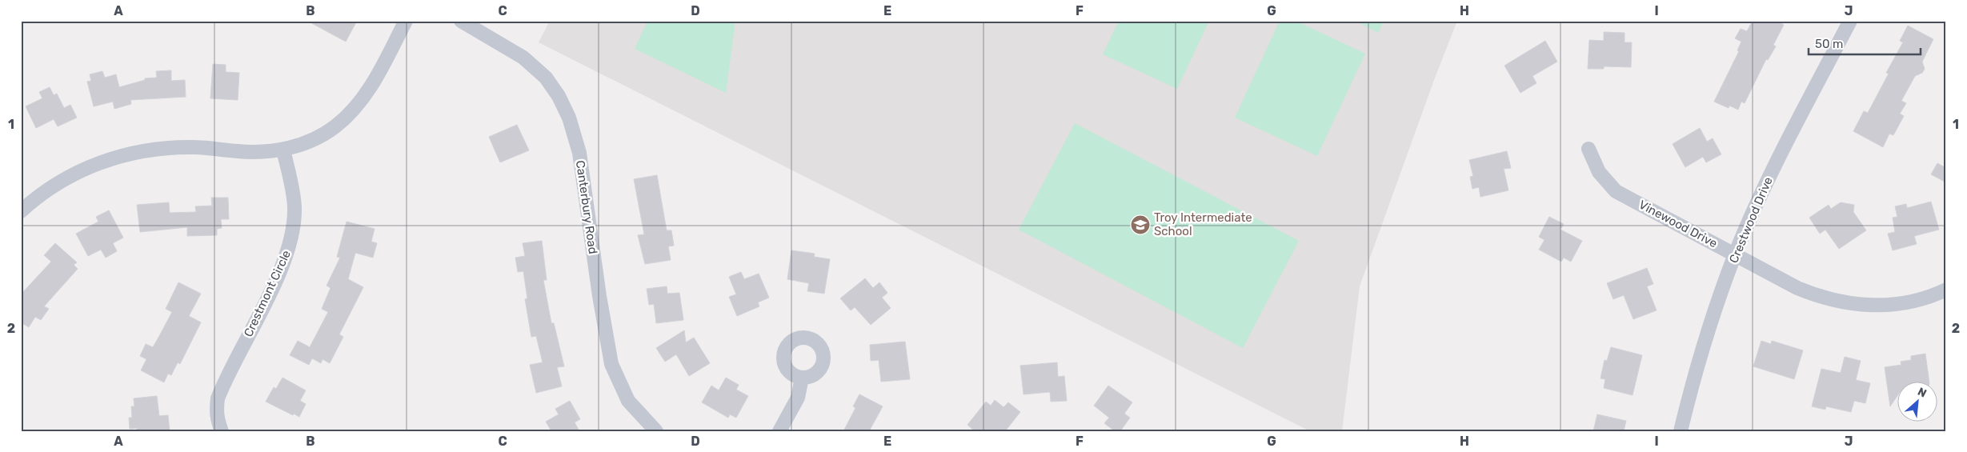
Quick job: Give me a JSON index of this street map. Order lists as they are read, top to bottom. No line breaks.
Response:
{"streets":{"street":["Canterbury Road","Crestwood Drive","Vinewood Drive","Crestmont Circle"]},"crossings":[["Crestwood Drive","Vinewood Drive"]],"places":{"school or university":["Troy Intermediate School"]},"scale_bar":"50 m","north":"top right","grid":{"columns":["A","B","C","D","E","F","G","H","I","J"],"rows":["1","2"]}}
